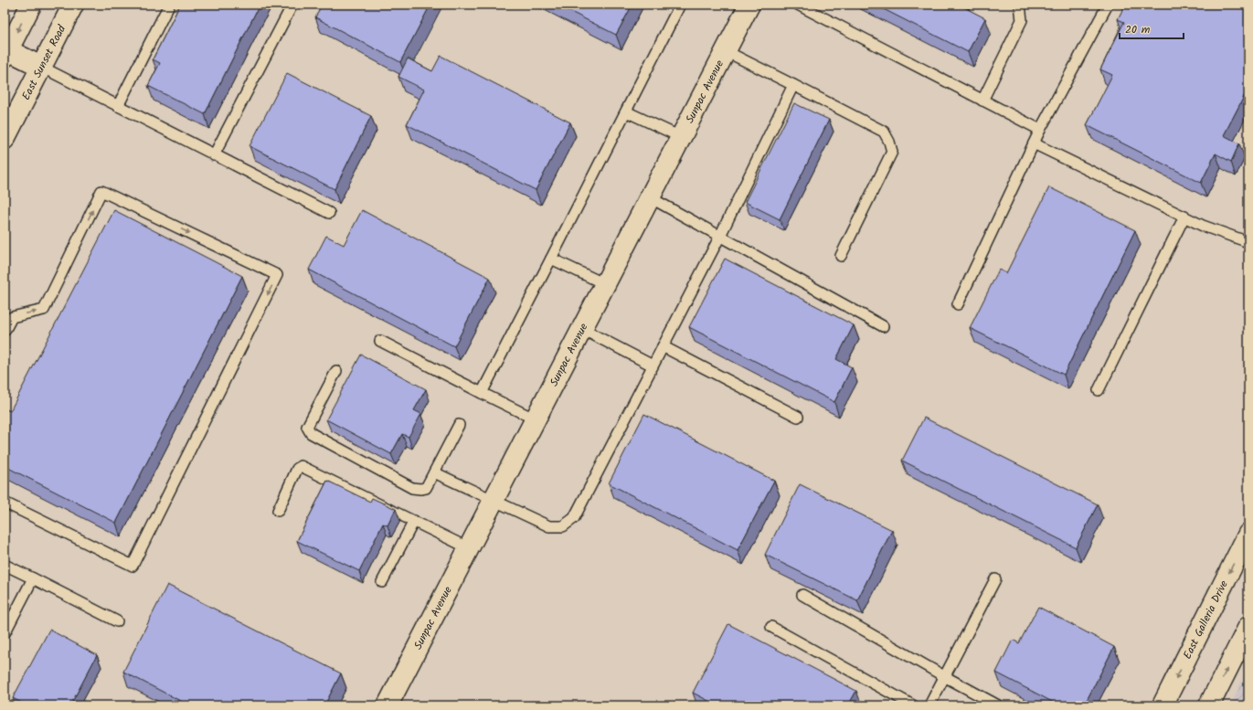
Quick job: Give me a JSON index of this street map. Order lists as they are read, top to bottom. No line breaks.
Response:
{"streets":{"street":["East Sunset Road","Sunpac Avenue","East Galleria Drive"]},"scale_bar":"20 m"}
